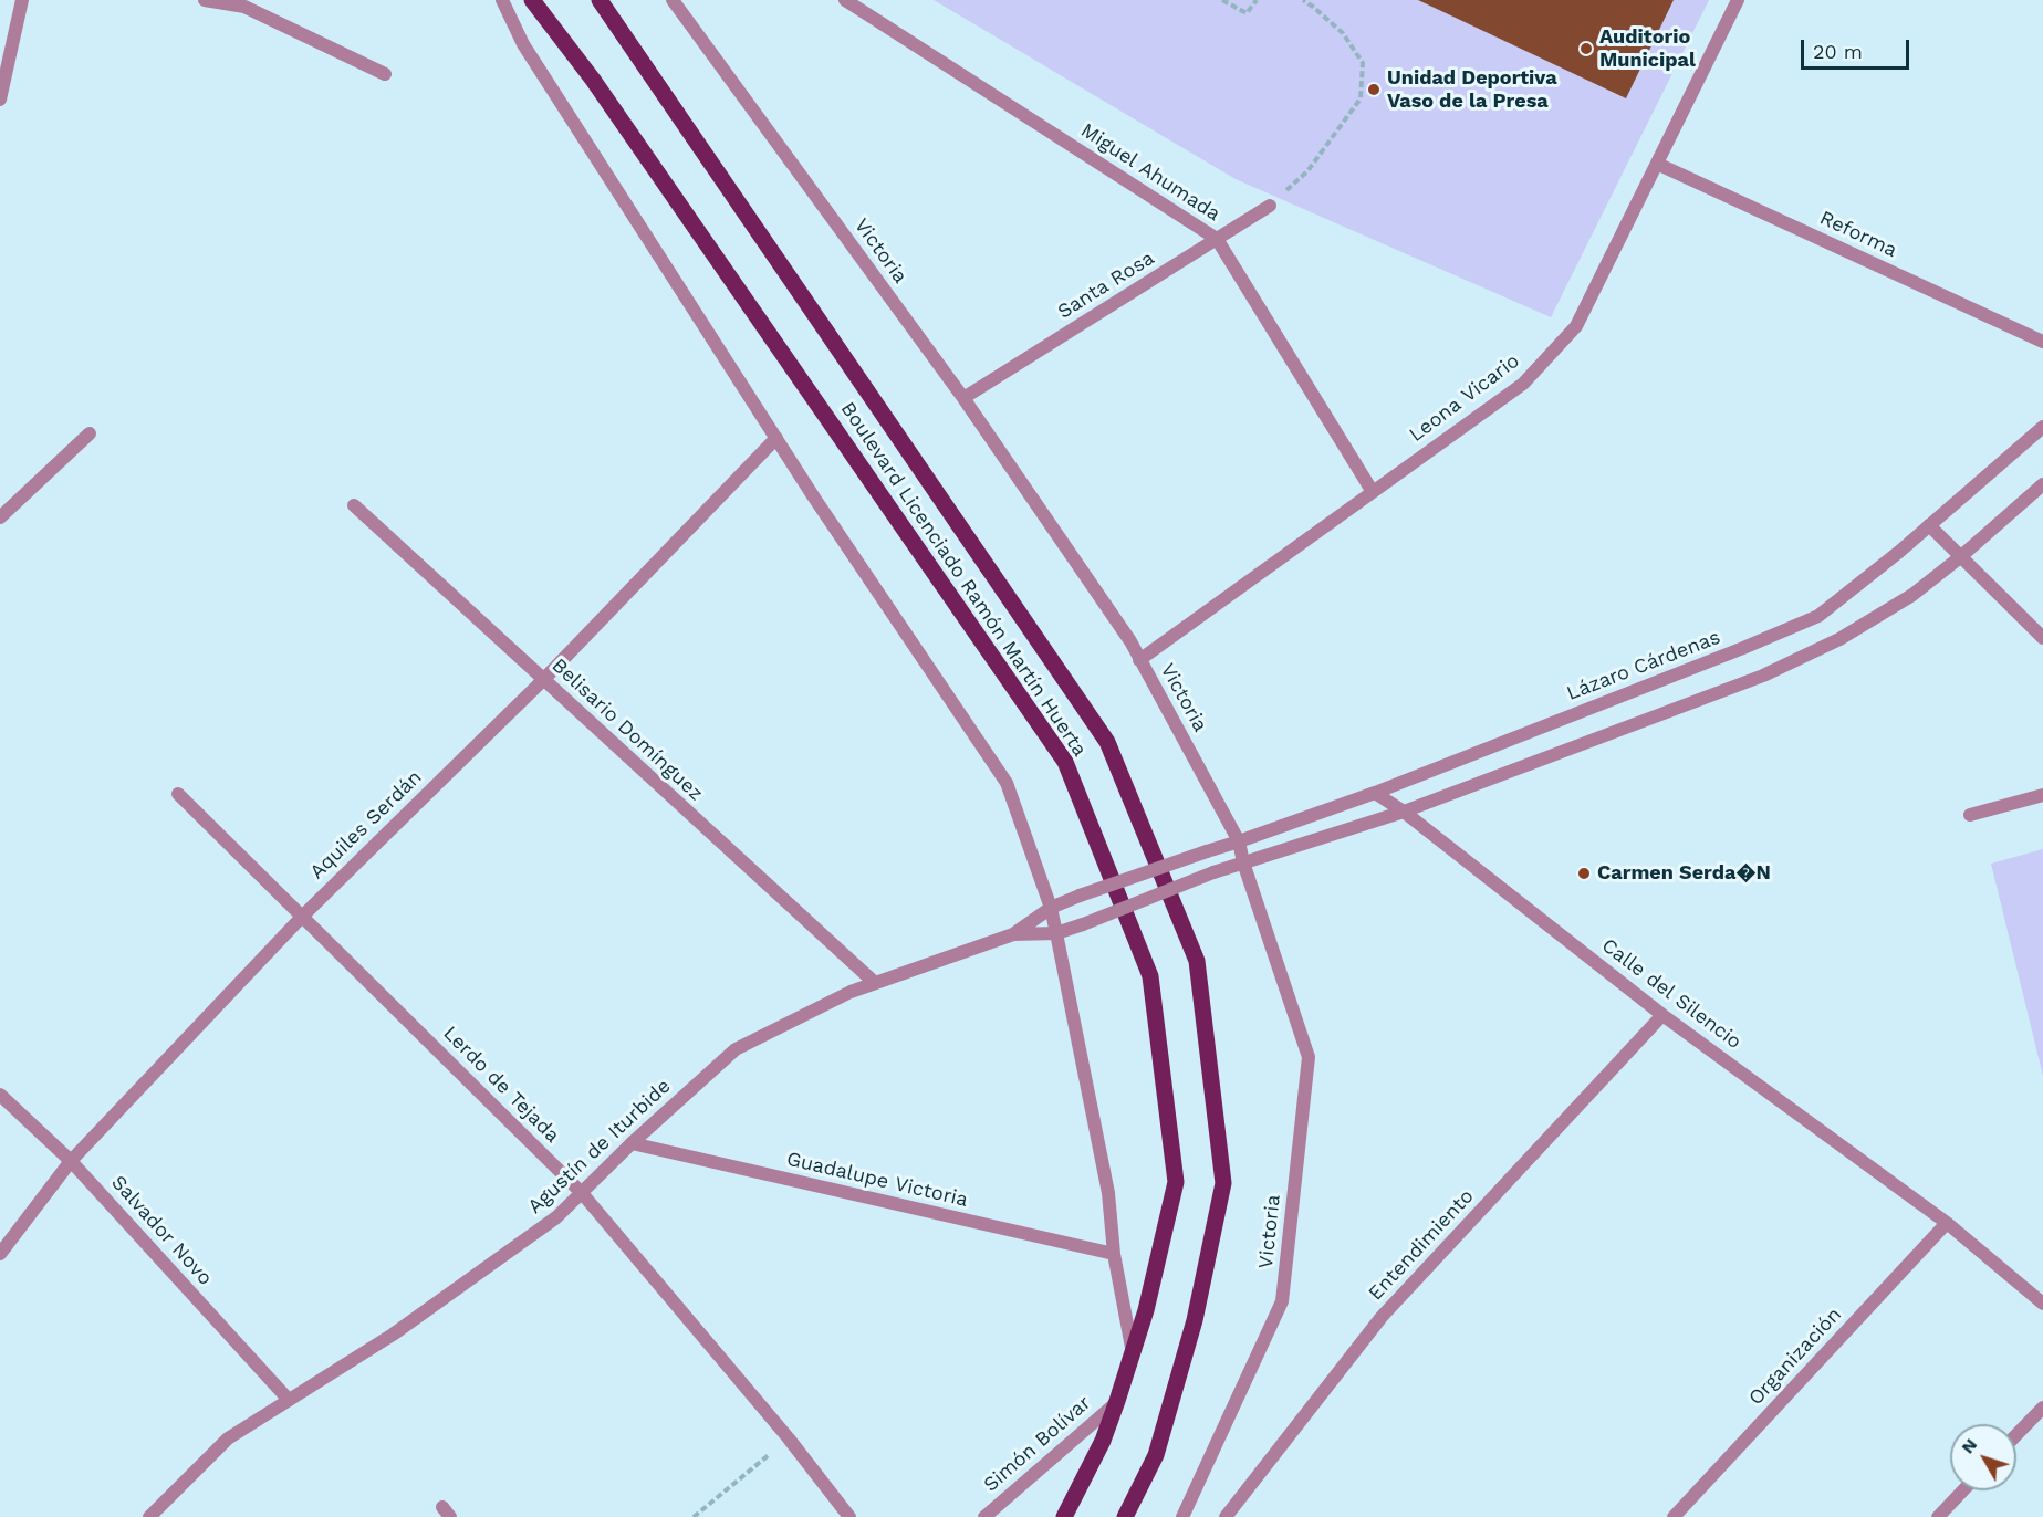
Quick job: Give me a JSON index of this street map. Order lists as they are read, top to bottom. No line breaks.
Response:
{"streets":{"main road":["Boulevard Licenciado Ramón Martín Huerta"],"street":["Miguel Ahumada","Reforma","Victoria","Santa Rosa","Leona Vicario","Lázaro Cárdenas","Belisario Domínguez","Aquiles Serdán","Calle del Silencio","Lerdo de Tejada","Agustín de Iturbide","Guadalupe Victoria","Salvador Novo","Entendimiento","Organización","Simón Bolívar"]},"crossings":[["Miguel Ahumada","Santa Rosa"],["Miguel Ahumada","Leona Vicario"],["Reforma","Leona Vicario"],["Victoria","Santa Rosa"],["Victoria","Leona Vicario"],["Victoria","Lázaro Cárdenas"],["Victoria","Agustín de Iturbide"],["Boulevard Licenciado Ramón Martín Huerta","Simón Bolívar"],["Lázaro Cárdenas","Calle del Silencio"],["Lázaro Cárdenas","Agustín de Iturbide"],["Belisario Domínguez","Aquiles Serdán"],["Belisario Domínguez","Agustín de Iturbide"],["Aquiles Serdán","Lerdo de Tejada"],["Aquiles Serdán","Salvador Novo"],["Calle del Silencio","Entendimiento"],["Calle del Silencio","Organización"],["Lerdo de Tejada","Agustín de Iturbide"],["Agustín de Iturbide","Guadalupe Victoria"],["Agustín de Iturbide","Salvador Novo"]],"places":["Auditorio Municipal","Unidad Deportiva Vaso de la Presa","Carmen Serda�N"],"scale_bar":"20 m","north":"top left"}
